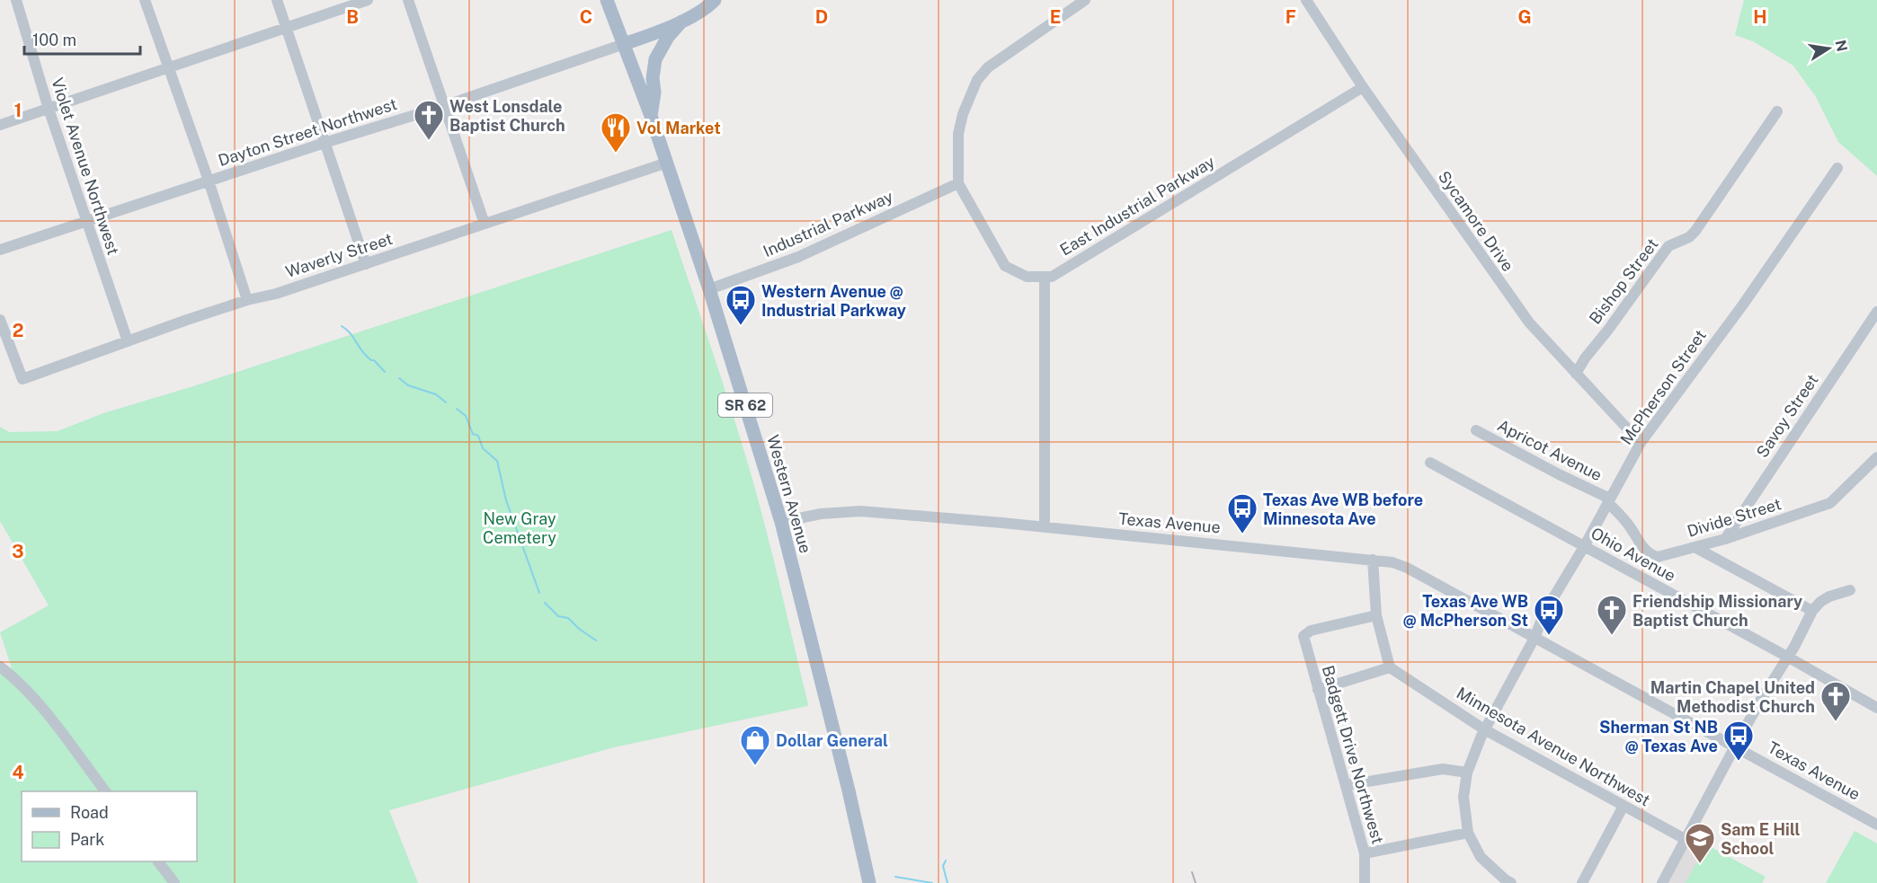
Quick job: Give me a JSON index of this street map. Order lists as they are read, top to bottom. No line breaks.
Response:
{"streets":{"main road":["SR 62","Western Avenue"],"street":["Dayton Street Northwest","Violet Avenue Northwest","East Industrial Parkway","Sycamore Drive","Industrial Parkway","Waverly Street","Bishop Street","McPherson Street","Savoy Street","Apricot Avenue","Divide Street","Texas Avenue","Ohio Avenue","Minnesota Avenue Northwest","Badgett Drive Northwest"]},"crossings":[["Dayton Street Northwest","Violet Avenue Northwest"],["Dayton Street Northwest","Western Avenue"],["Violet Avenue Northwest","Waverly Street"],["East Industrial Parkway","Sycamore Drive"],["Sycamore Drive","Bishop Street"],["Sycamore Drive","McPherson Street"],["Industrial Parkway","Western Avenue"],["Waverly Street","Western Avenue"],["McPherson Street","Apricot Avenue"],["McPherson Street","Divide Street"],["McPherson Street","Texas Avenue"],["McPherson Street","Ohio Avenue"],["McPherson Street","Minnesota Avenue Northwest"],["Savoy Street","Divide Street"],["Apricot Avenue","Divide Street"],["Western Avenue","Texas Avenue"]],"parks":["New Gray Cemetery"],"places":{"church":["West Lonsdale Baptist Church","Friendship Missionary Baptist Church","Martin Chapel United Methodist Church"],"restaurant":["Vol Market"],"bus stop":["Western Avenue @ Industrial Parkway","Texas Ave WB before Minnesota Ave","Texas Ave WB @ McPherson St","Sherman St NB @ Texas Ave"],"shop":["Dollar General"],"school or university":["Sam E Hill School"]},"legend":["Road","Park"],"scale_bar":"100 m","north":"right","grid":{"columns":["B","C","D","E","F","G","H"],"rows":["1","2","3","4"]}}
